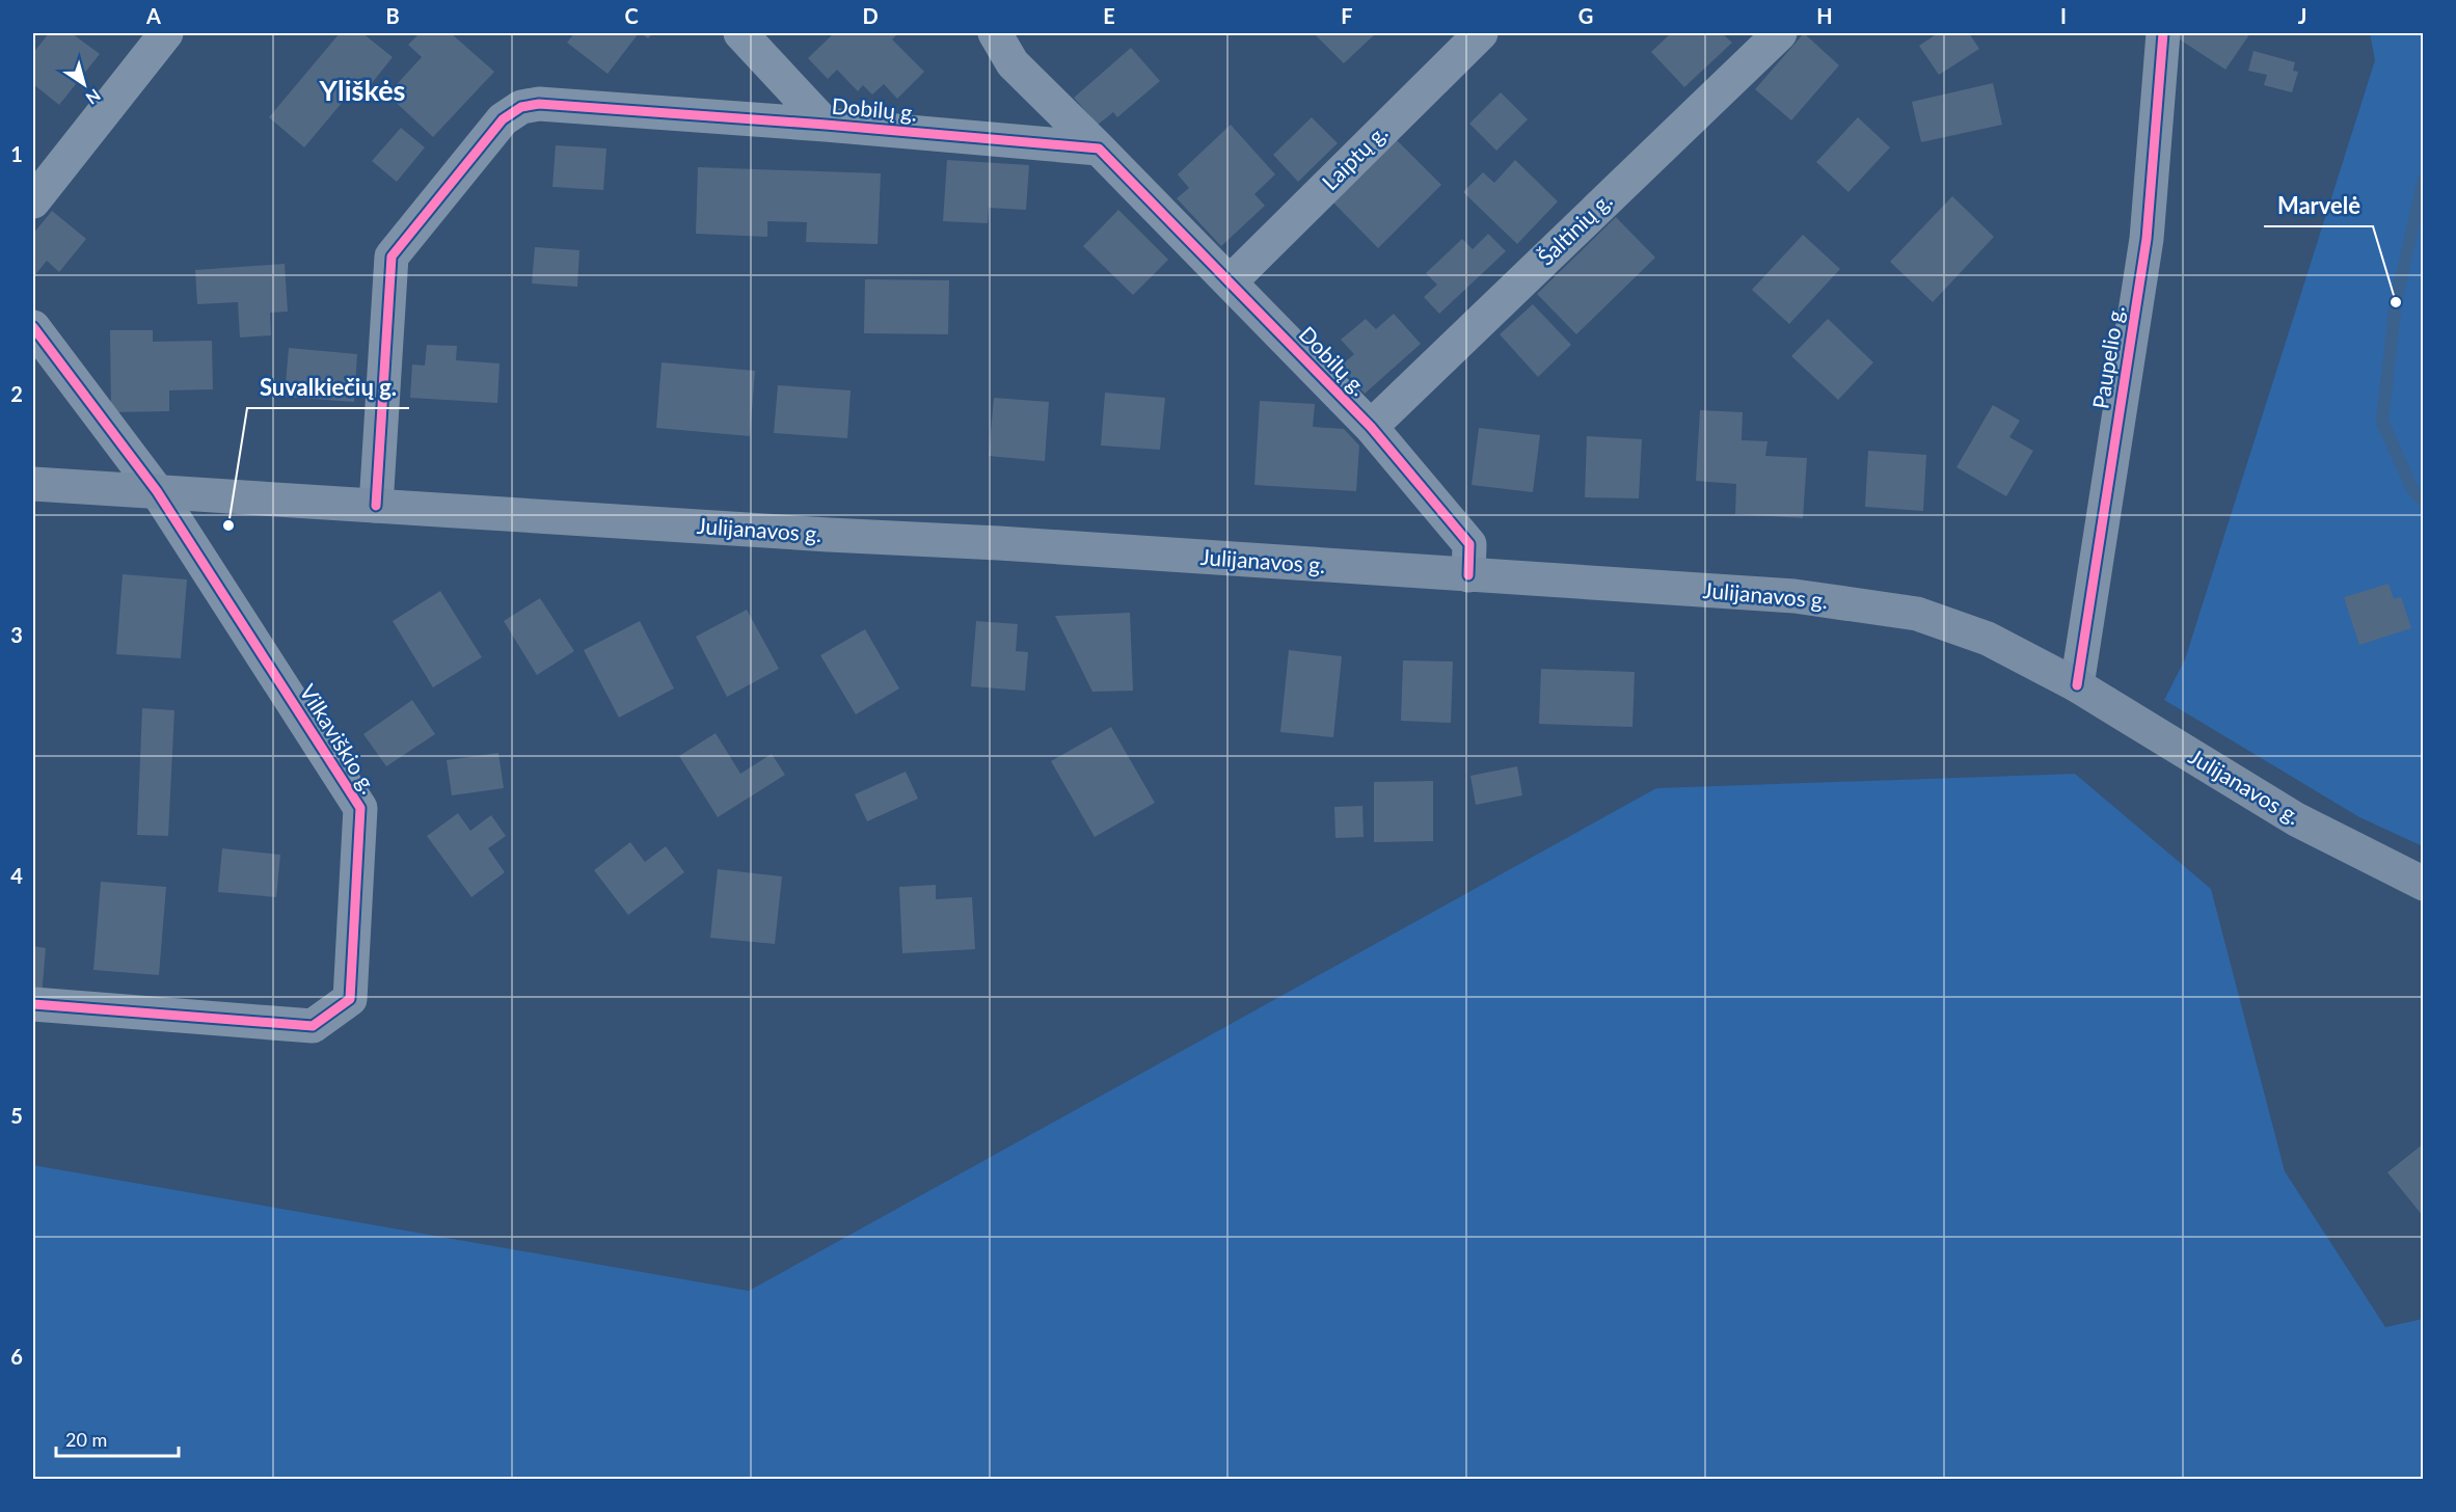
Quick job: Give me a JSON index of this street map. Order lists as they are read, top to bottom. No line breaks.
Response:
{"streets":{"main road":["Julijanavos g."],"street":["Dobilų g.","Laiptų g.","Šaltinių g.","Paupelio g.","Vilkaviškio g."]},"crossings":[["Dobilų g.","Laiptų g."],["Dobilų g.","Šaltinių g."],["Dobilų g.","Julijanavos g."],["Paupelio g.","Julijanavos g."],["Julijanavos g.","Vilkaviškio g."]],"districts":["Yliškės"],"places":["Marvelė","Suvalkiečių g."],"scale_bar":"20 m","north":"bottom right","grid":{"columns":["A","B","C","D","E","F","G","H","I","J"],"rows":["1","2","3","4","5","6"]}}
